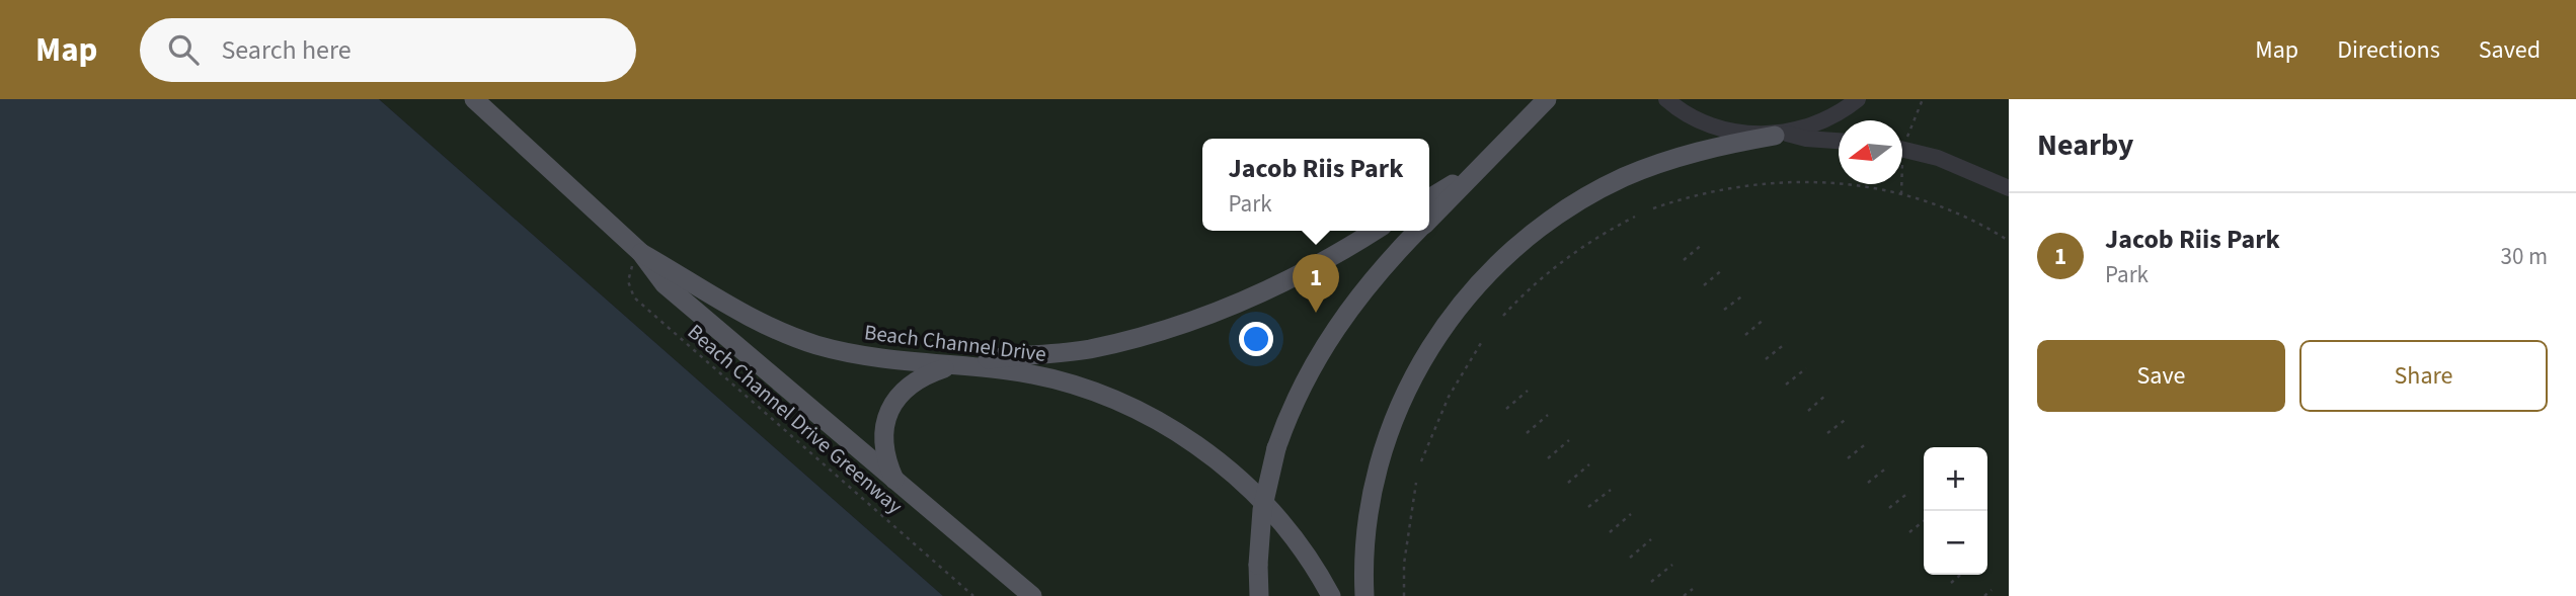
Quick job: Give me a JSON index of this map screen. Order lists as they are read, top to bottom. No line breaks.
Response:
{"streets":{"main road":["Beach Channel Drive"],"path":["Beach Channel Drive Greenway"]},"crossings":[["Beach Channel Drive","Beach Channel Drive Greenway"]],"north":"left","page":{"header":"Map","search":"Search here","nav":["Map","Directions","Saved"],"heading":"Nearby","popup":["Jacob Riis Park","Park"],"list":[{"mark":"1","name":"Jacob Riis Park","note":"Park","value":"30 m"}],"pins":"1","buttons":["Save","Share"],"map_buttons":["+","−"]}}
